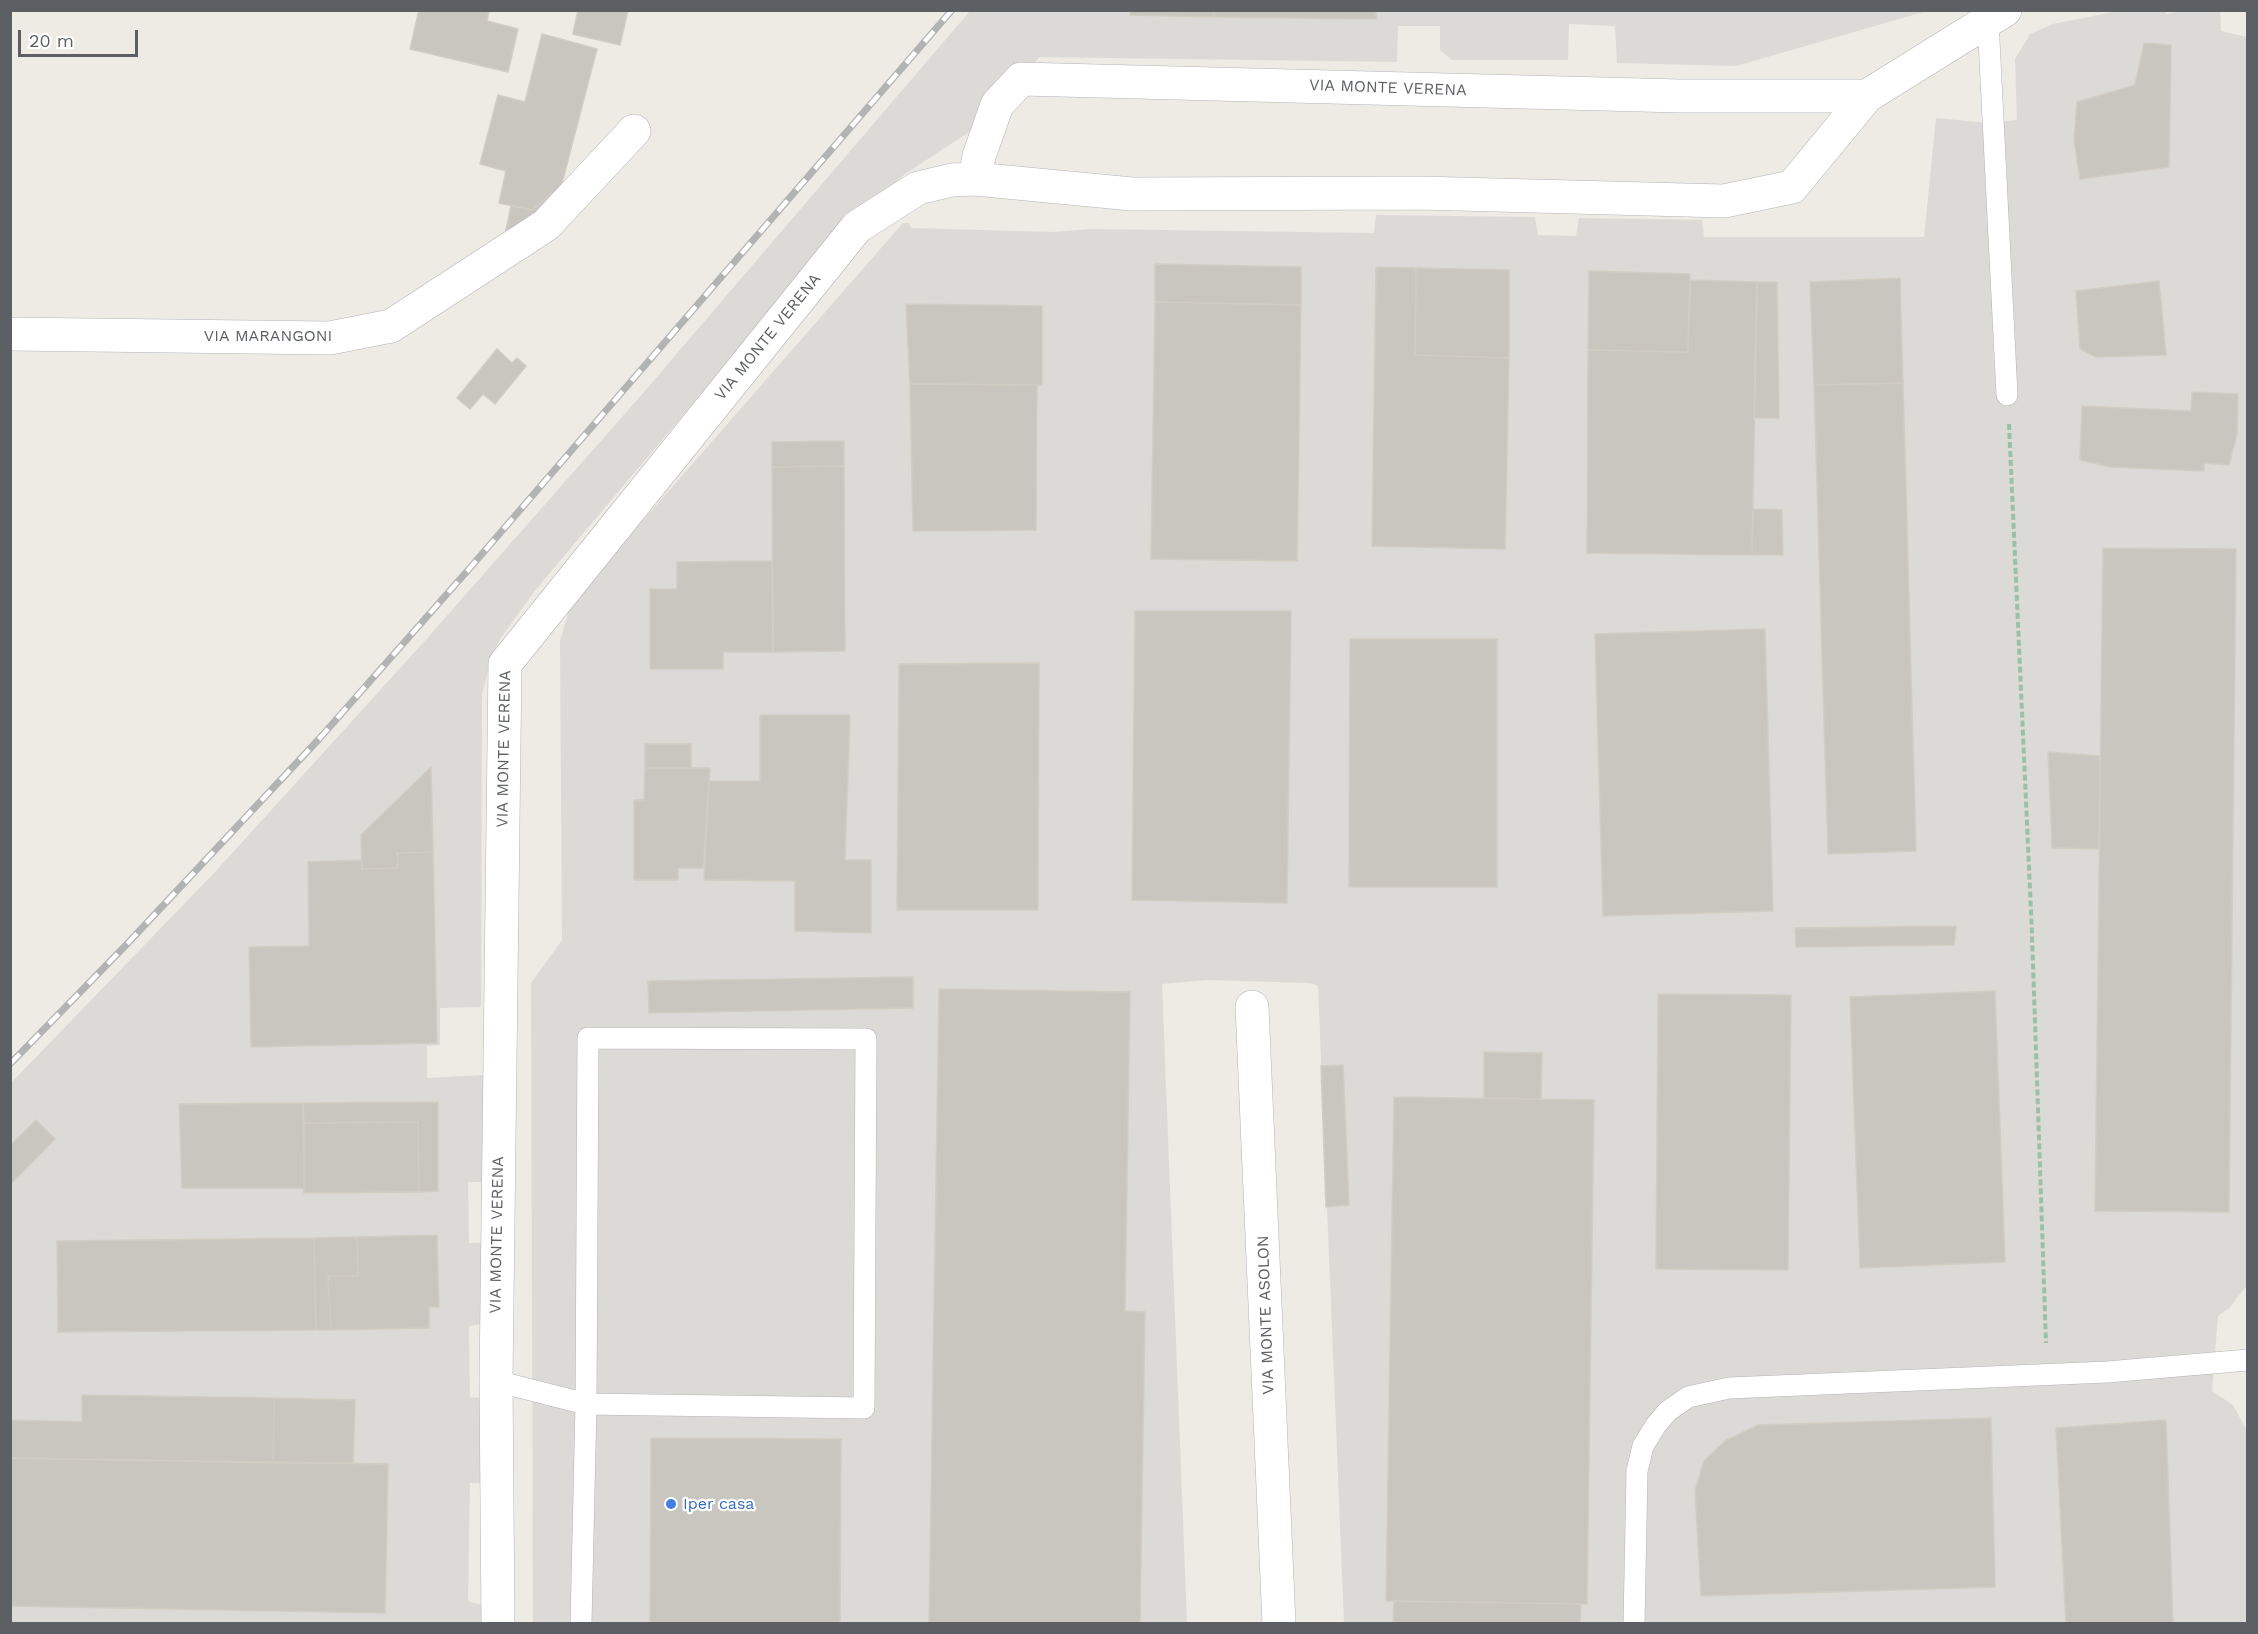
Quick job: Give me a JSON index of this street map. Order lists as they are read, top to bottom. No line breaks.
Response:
{"streets":{"street":["VIA MONTE VERENA","VIA MARANGONI","VIA MONTE ASOLON"]},"places":["Iper casa"],"scale_bar":"20 m"}
